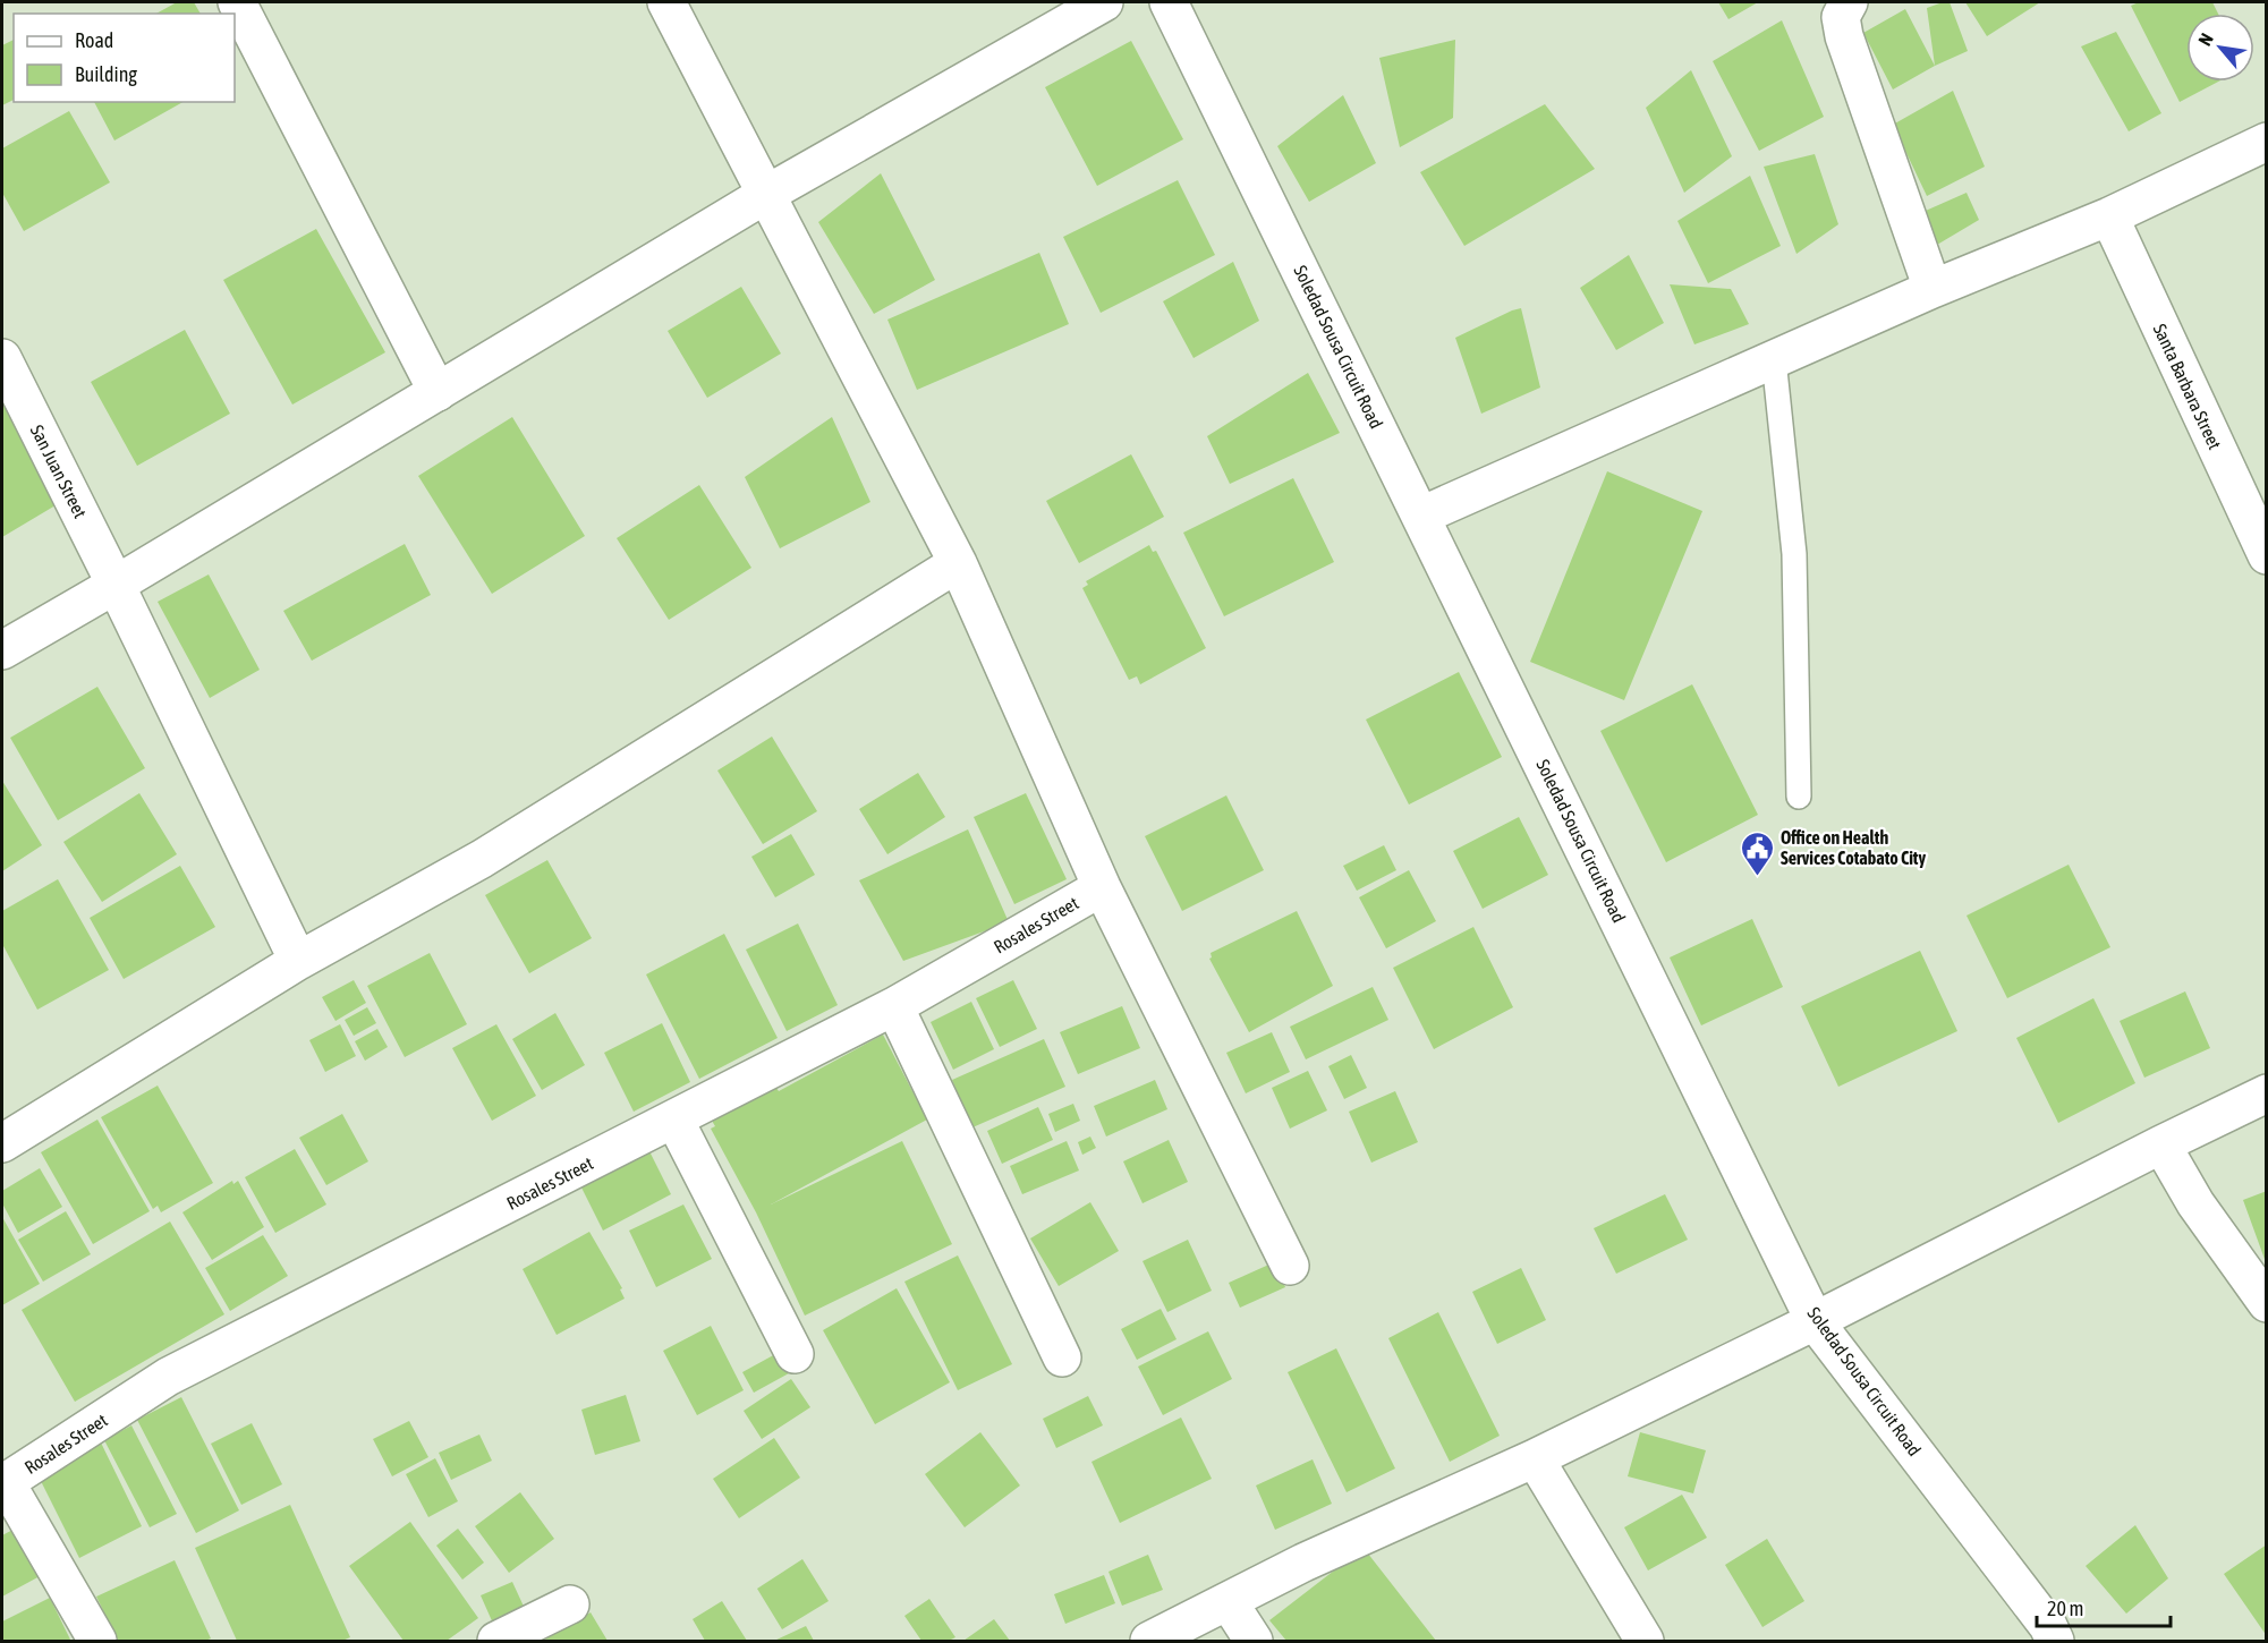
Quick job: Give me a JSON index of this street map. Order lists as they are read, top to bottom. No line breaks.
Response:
{"streets":{"street":["Soledad Sousa Circuit Road","Santa Barbara Street","San Juan Street","Rosales Street"]},"places":{"public building":["Office on Health Services Cotabato City"]},"legend":["Road","Building"],"scale_bar":"20 m","north":"top left"}
